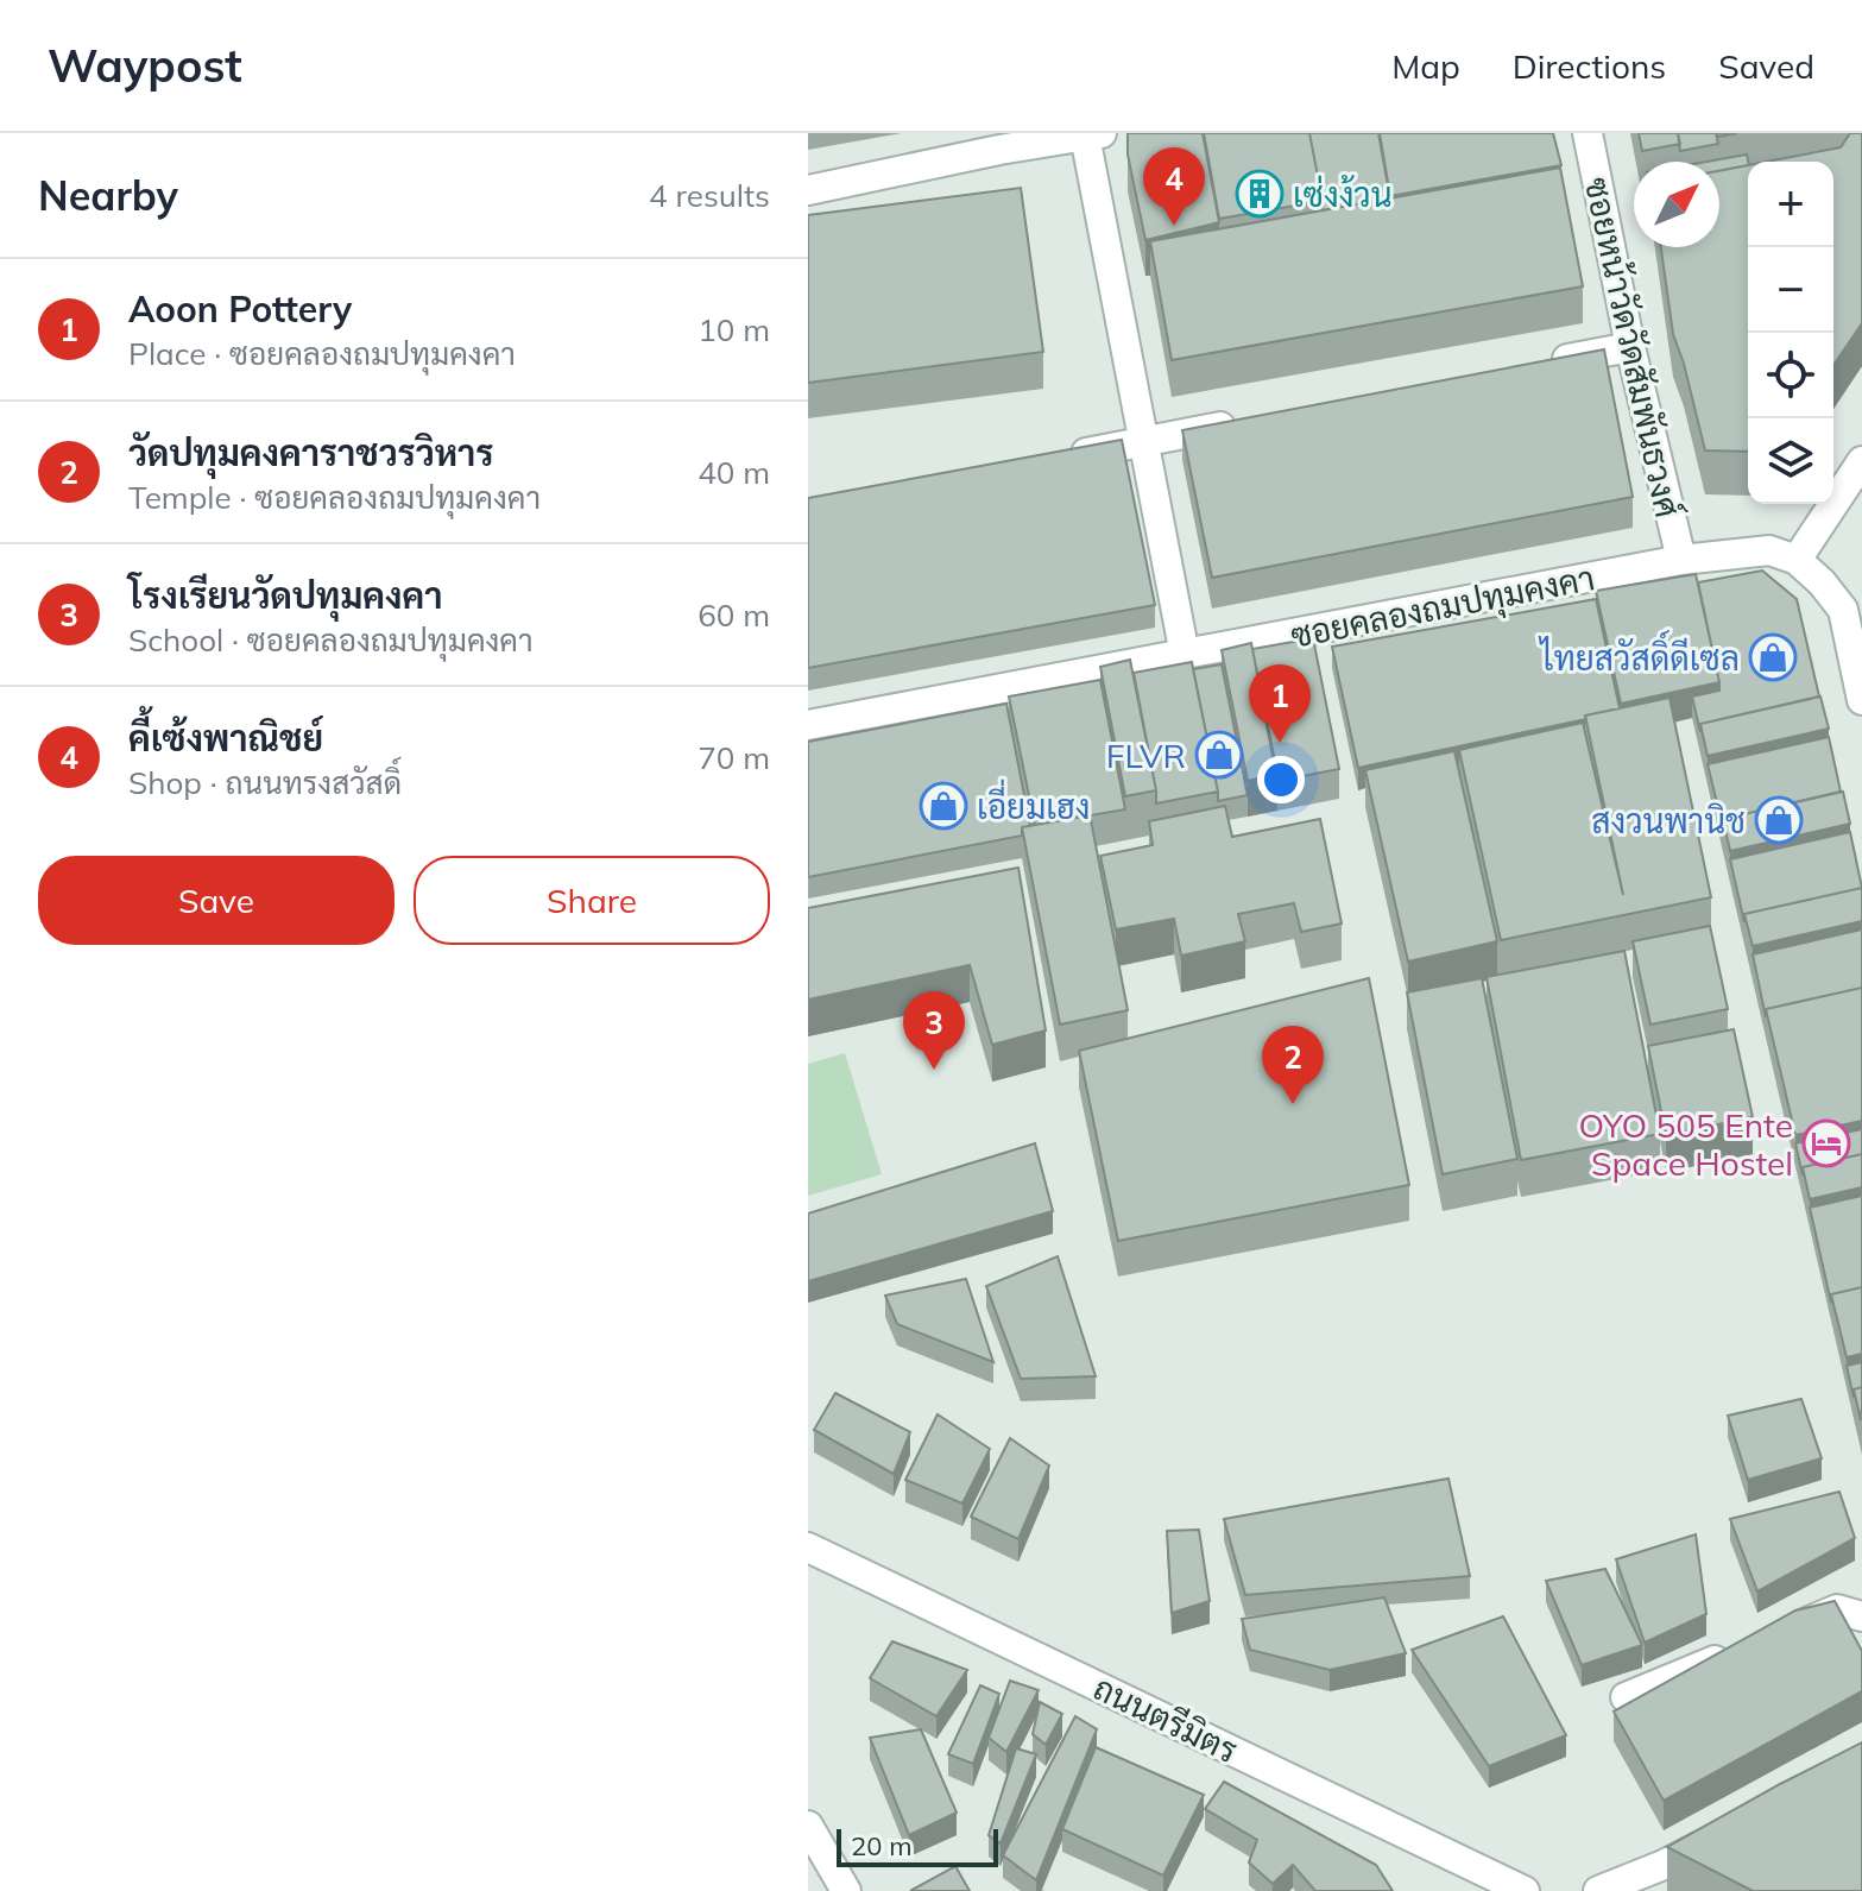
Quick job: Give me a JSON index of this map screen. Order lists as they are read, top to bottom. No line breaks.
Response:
{"streets":{"street":["ซอยหน้าวัดวัดสัมพันธวงศ์","ซอยคลองถมปทุมคงคา","ถนนตรีมิตร"]},"crossings":[["ซอยหน้าวัดวัดสัมพันธวงศ์","ซอยคลองถมปทุมคงคา"]],"places":{"building":["เซ่งง้วน"],"shop":["ไทยสวัสดิ์ดีเซล","FLVR","เอี่ยมเฮง","สงวนพานิช"],"hotel":["OYO 505 Ente Space Hostel"]},"scale_bar":"20 m","north":"top right","page":{"header":"Waypost","nav":["Map","Directions","Saved"],"heading":["Nearby","4 results"],"pins":["4","1","3","2"],"map_buttons":["+","−"],"list":[{"mark":"1","name":"Aoon Pottery","note":"Place · ซอยคลองถมปทุมคงคา","value":"10 m"},{"mark":"2","name":"วัดปทุมคงคาราชวรวิหาร","note":"Temple · ซอยคลองถมปทุมคงคา","value":"40 m"},{"mark":"3","name":"โรงเรียนวัดปทุมคงคา","note":"School · ซอยคลองถมปทุมคงคา","value":"60 m"},{"mark":"4","name":"คี้เซ้งพาณิชย์","note":"Shop · ถนนทรงสวัสดิ์","value":"70 m"}],"buttons":["Save","Share"],"scale":"20 m"}}
